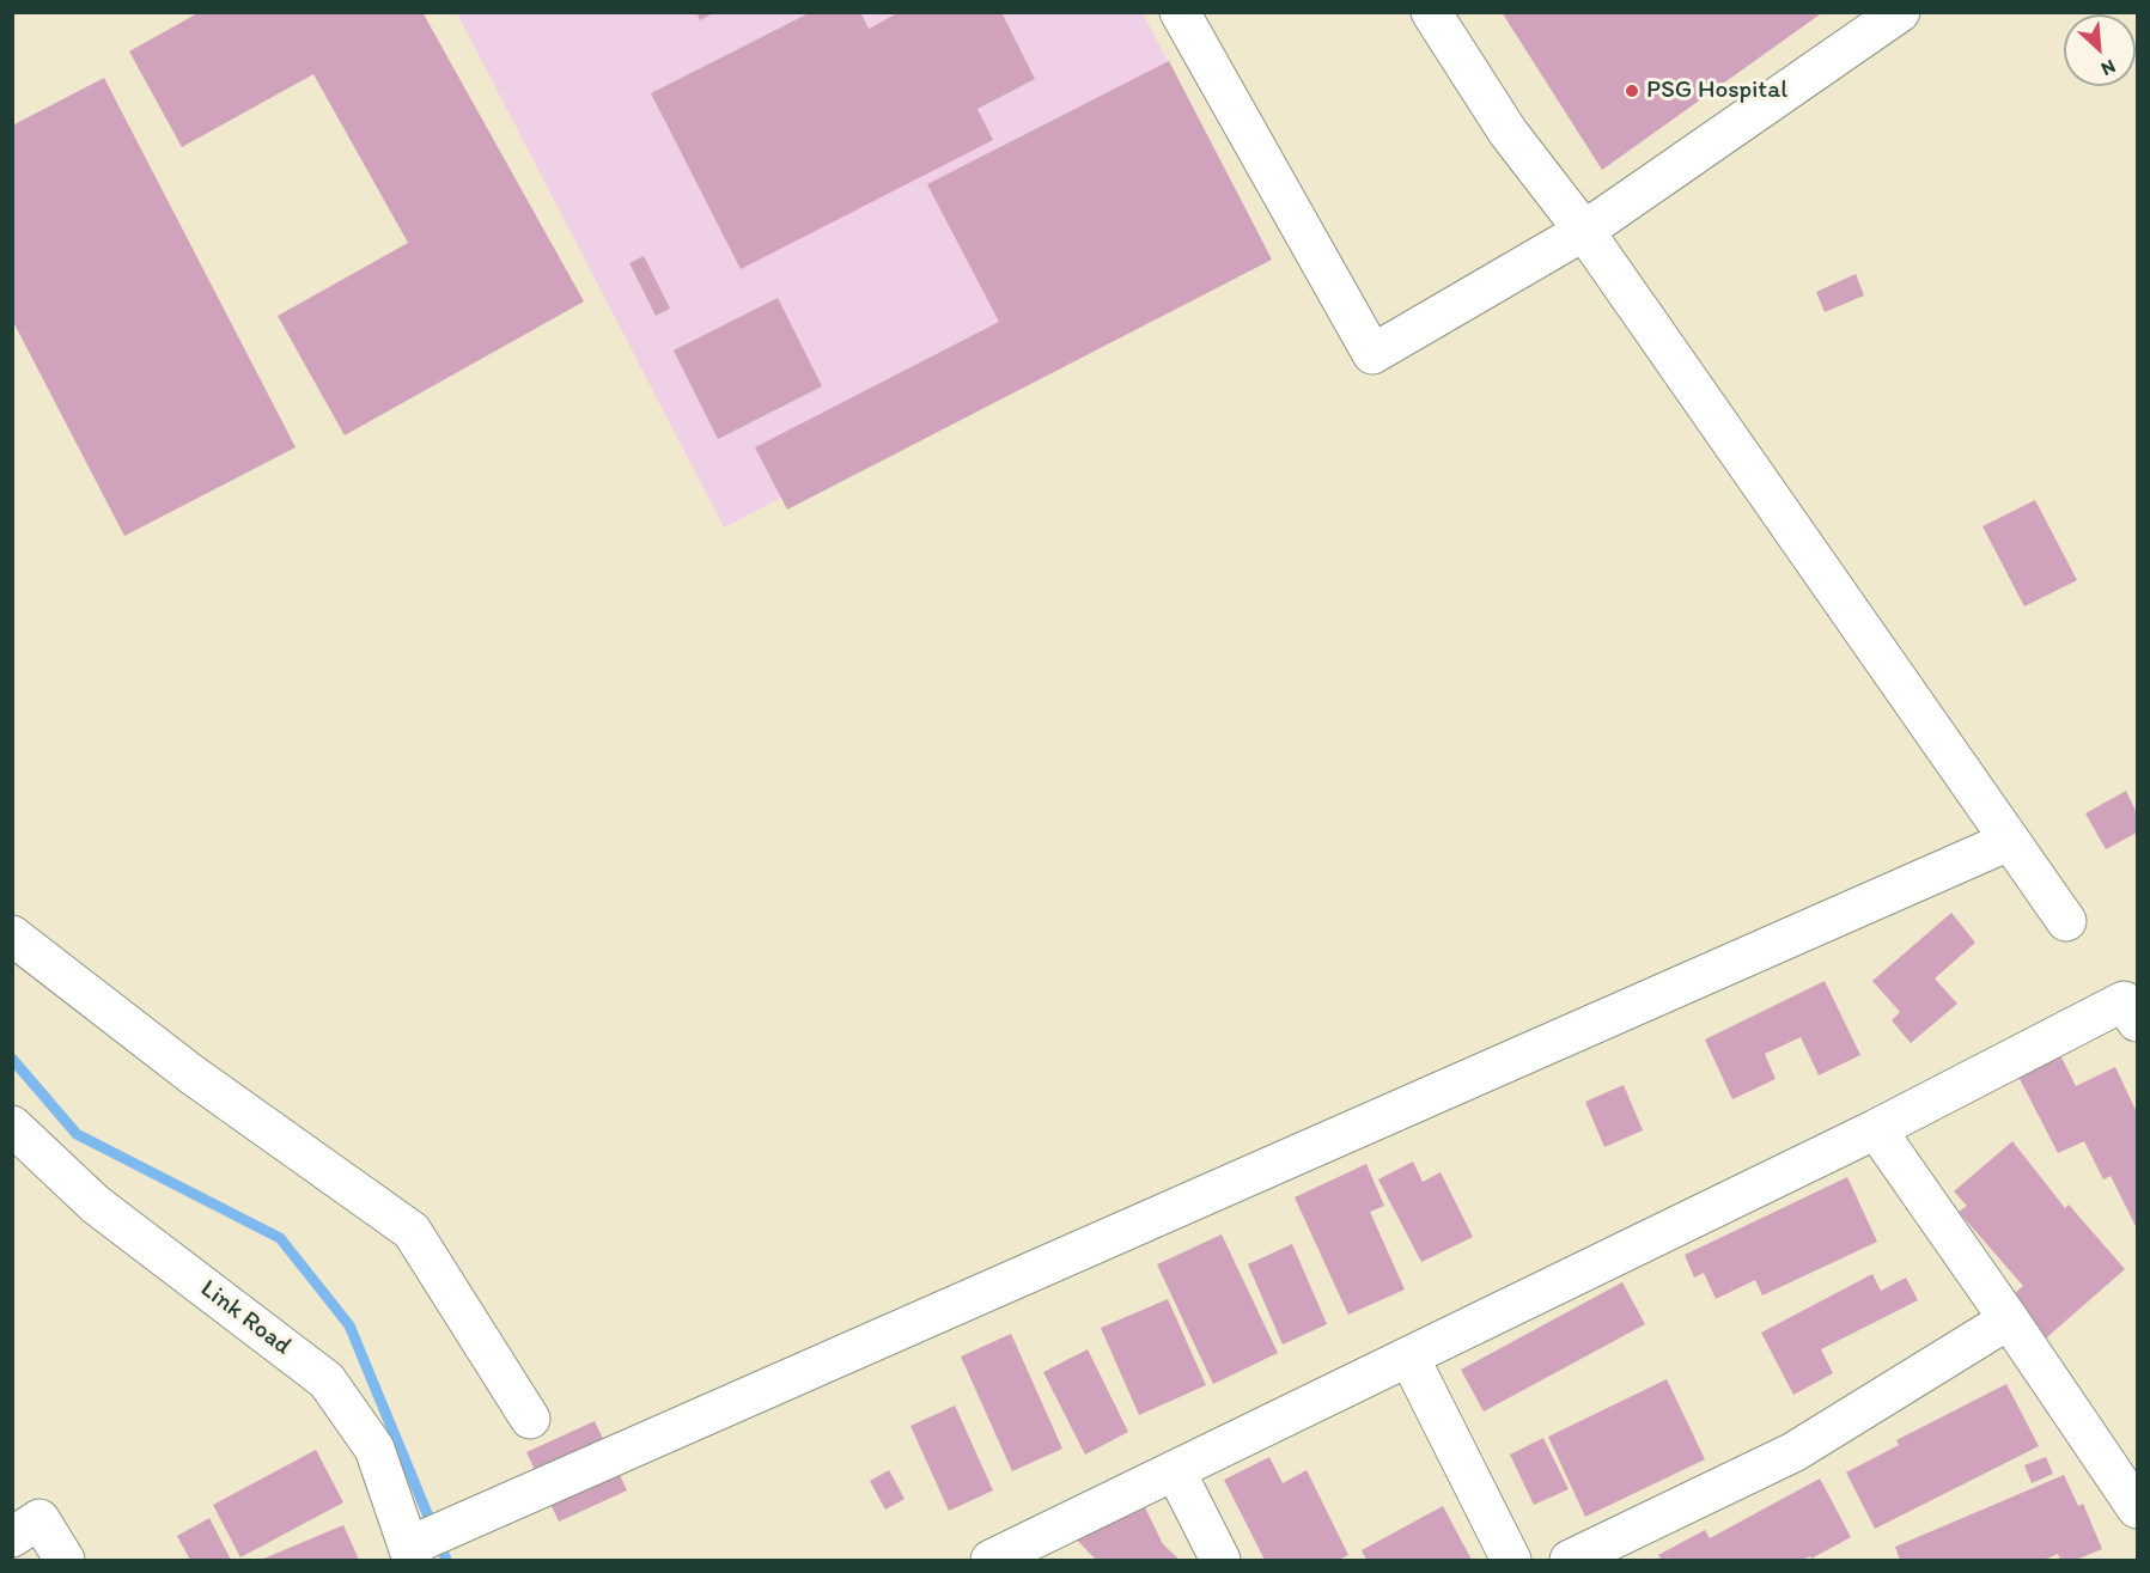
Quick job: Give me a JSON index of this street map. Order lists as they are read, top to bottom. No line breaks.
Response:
{"streets":{"street":["Link Road"]},"places":["PSG Hospital"],"north":"bottom right"}
